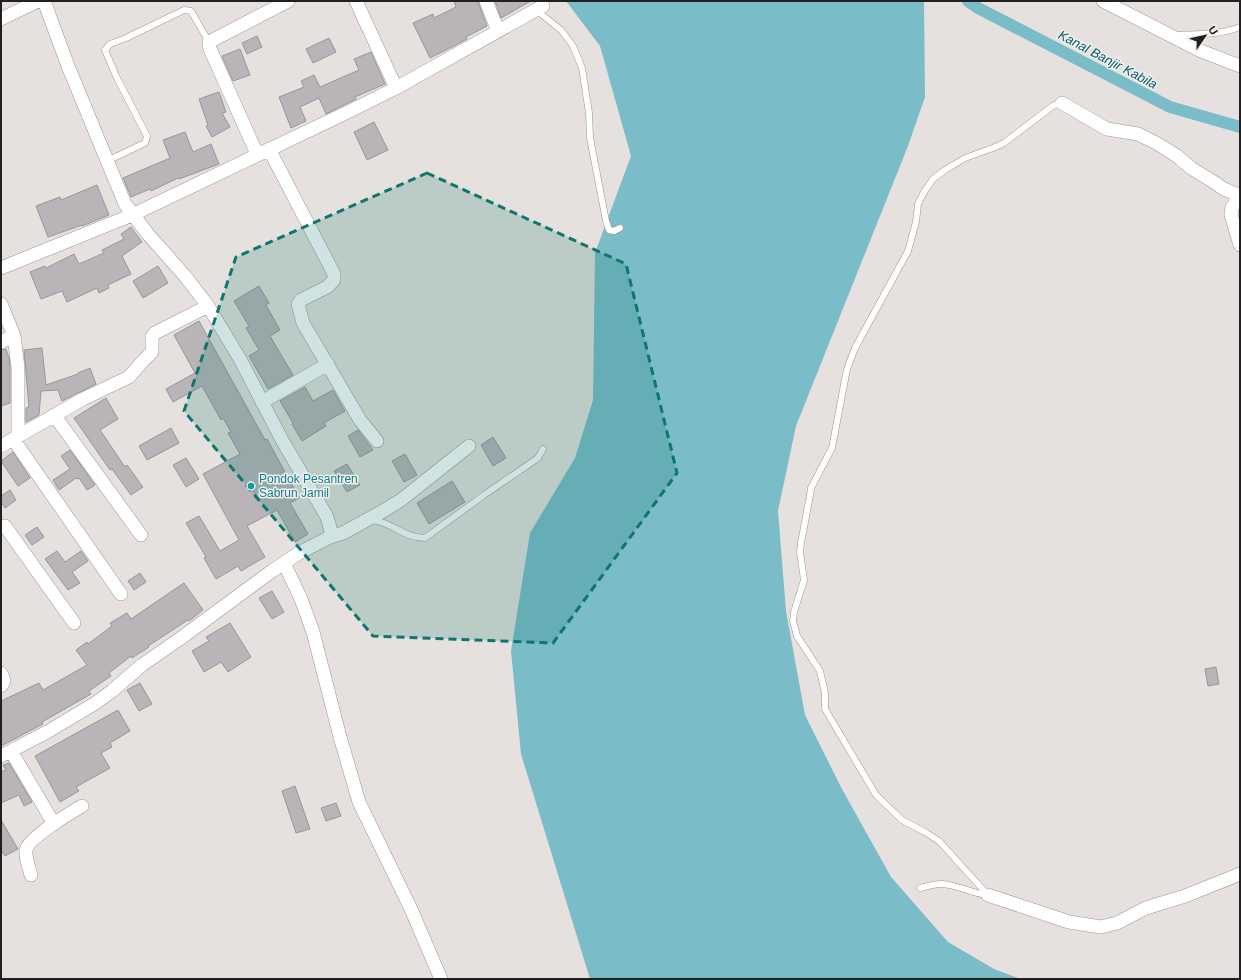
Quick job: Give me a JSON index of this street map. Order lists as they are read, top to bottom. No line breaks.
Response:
{"water":["Kanal Banjir Kabila"],"places":["Pondok Pesantren Sabrun Jamil"],"north":"top right"}
